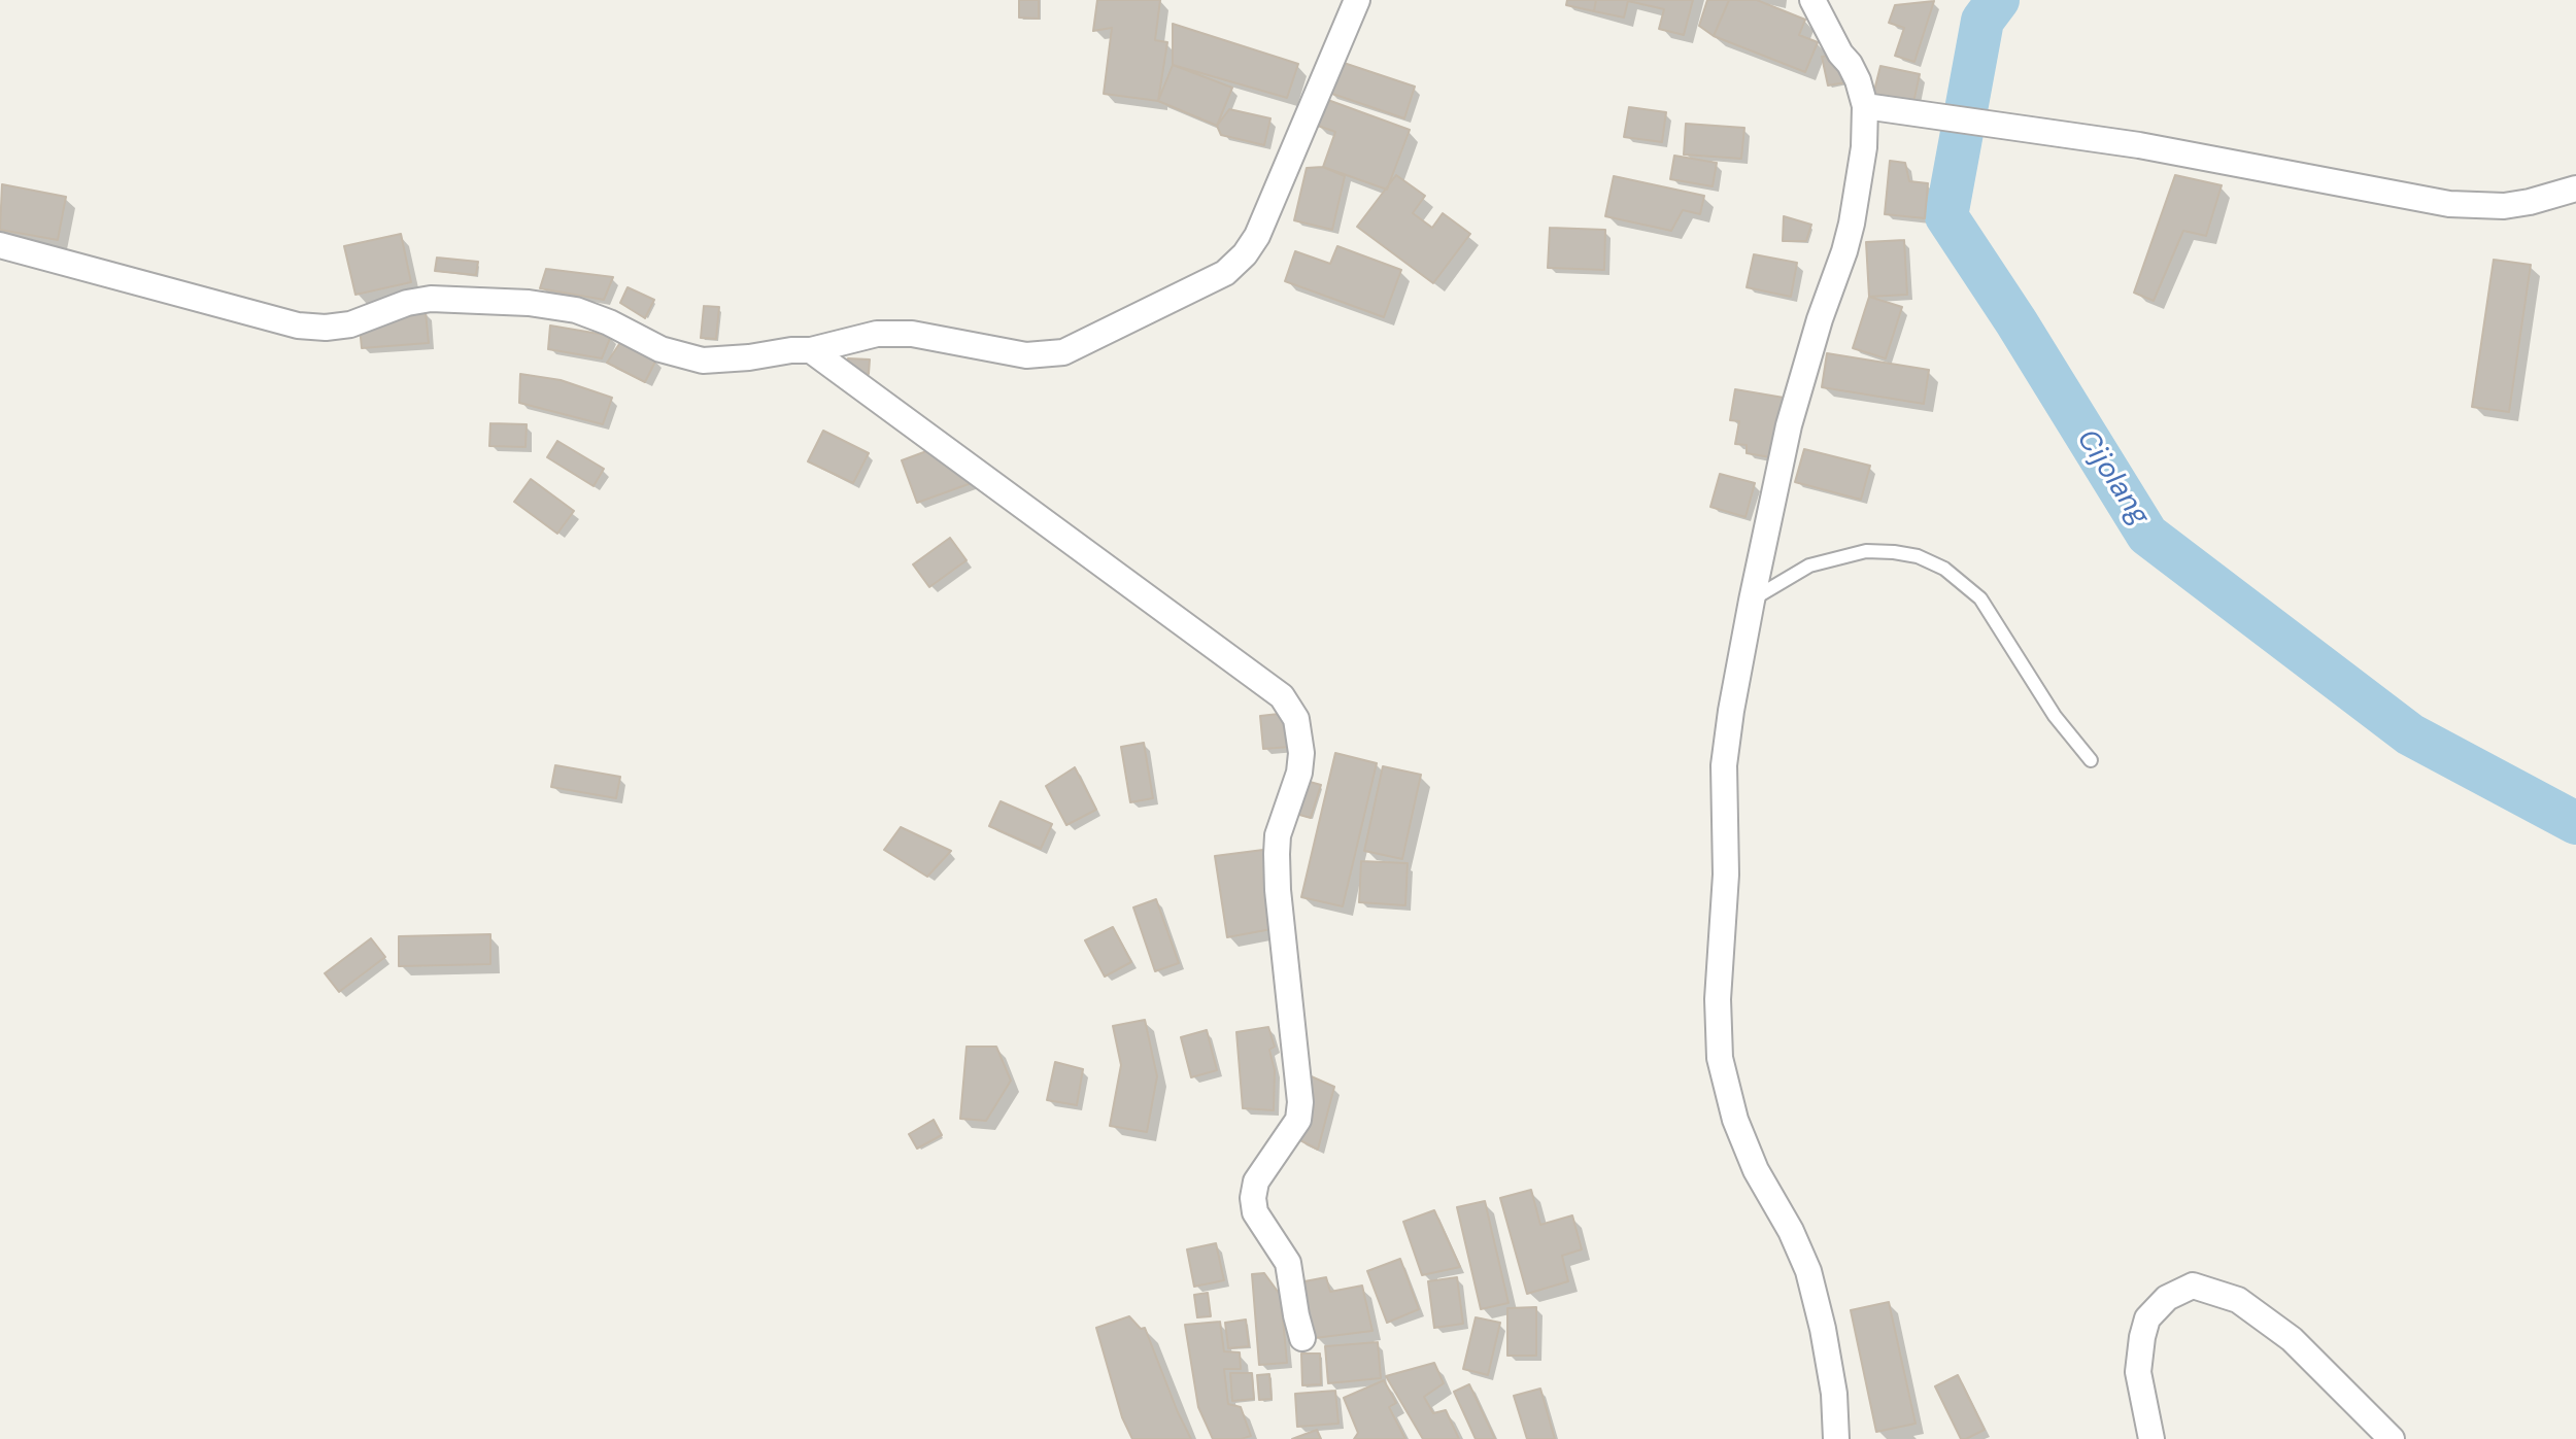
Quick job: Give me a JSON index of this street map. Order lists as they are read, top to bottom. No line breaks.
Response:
{"water":["Cijolang"]}
